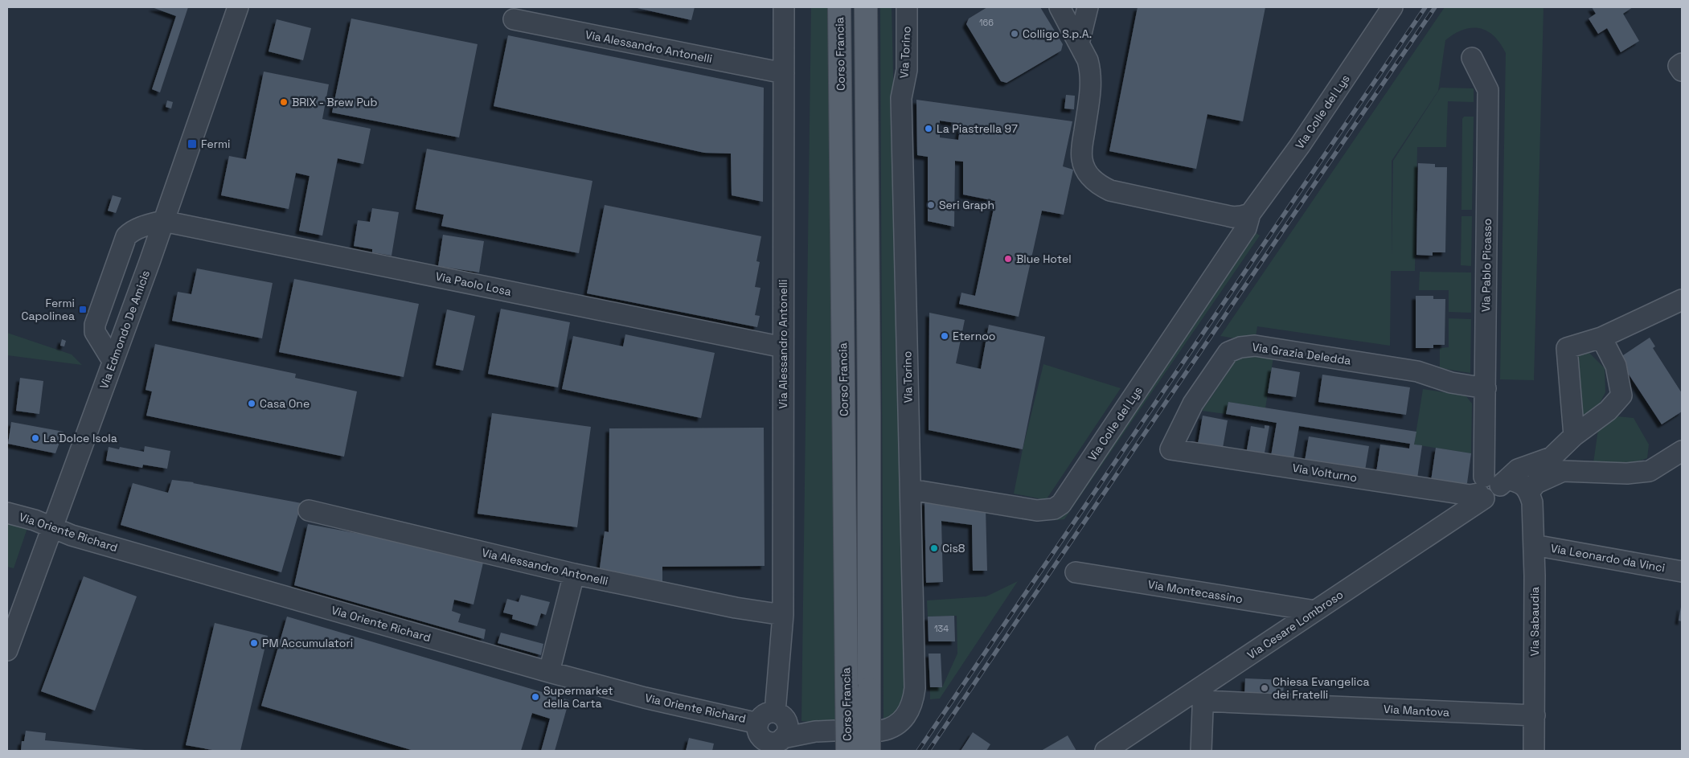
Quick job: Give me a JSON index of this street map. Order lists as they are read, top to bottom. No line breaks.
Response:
{"streets":{"main road":["Corso Francia"],"street":["Via Alessandro Antonelli","Via Torino","Via Colle del Lys","Via Pablo Picasso","Via Paolo Losa","Via Edmondo De Amicis","Via Grazia Deledda","Via Volturno","Via Oriente Richard","Via Leonardo da Vinci","Via Montecassino","Via Sabaudia","Via Cesare Lombroso","Via Mantova"]},"crossings":[["Via Alessandro Antonelli","Via Paolo Losa"],["Via Alessandro Antonelli","Via Oriente Richard"],["Via Torino","Via Colle del Lys"],["Via Pablo Picasso","Via Grazia Deledda"],["Via Pablo Picasso","Via Volturno"],["Via Pablo Picasso","Via Cesare Lombroso"],["Via Paolo Losa","Via Edmondo De Amicis"],["Via Edmondo De Amicis","Via Oriente Richard"],["Via Grazia Deledda","Via Volturno"],["Via Volturno","Via Cesare Lombroso"],["Via Leonardo da Vinci","Via Sabaudia"],["Via Montecassino","Via Cesare Lombroso"],["Via Sabaudia","Via Mantova"],["Via Cesare Lombroso","Via Mantova"]],"places":{"other":["Colligo S.p.A.","BRIX - Brew Pub","La Piastrella 97","Seri Graph","Blue Hotel","Eternoo","Casa One","La Dolce Isola","Cis8","PM Accumulatori","Chiesa Evangelica dei Fratelli","Supermarket della Carta"],"transit":["Fermi","Fermi Capolinea"]},"house_numbers":["166","134"]}
